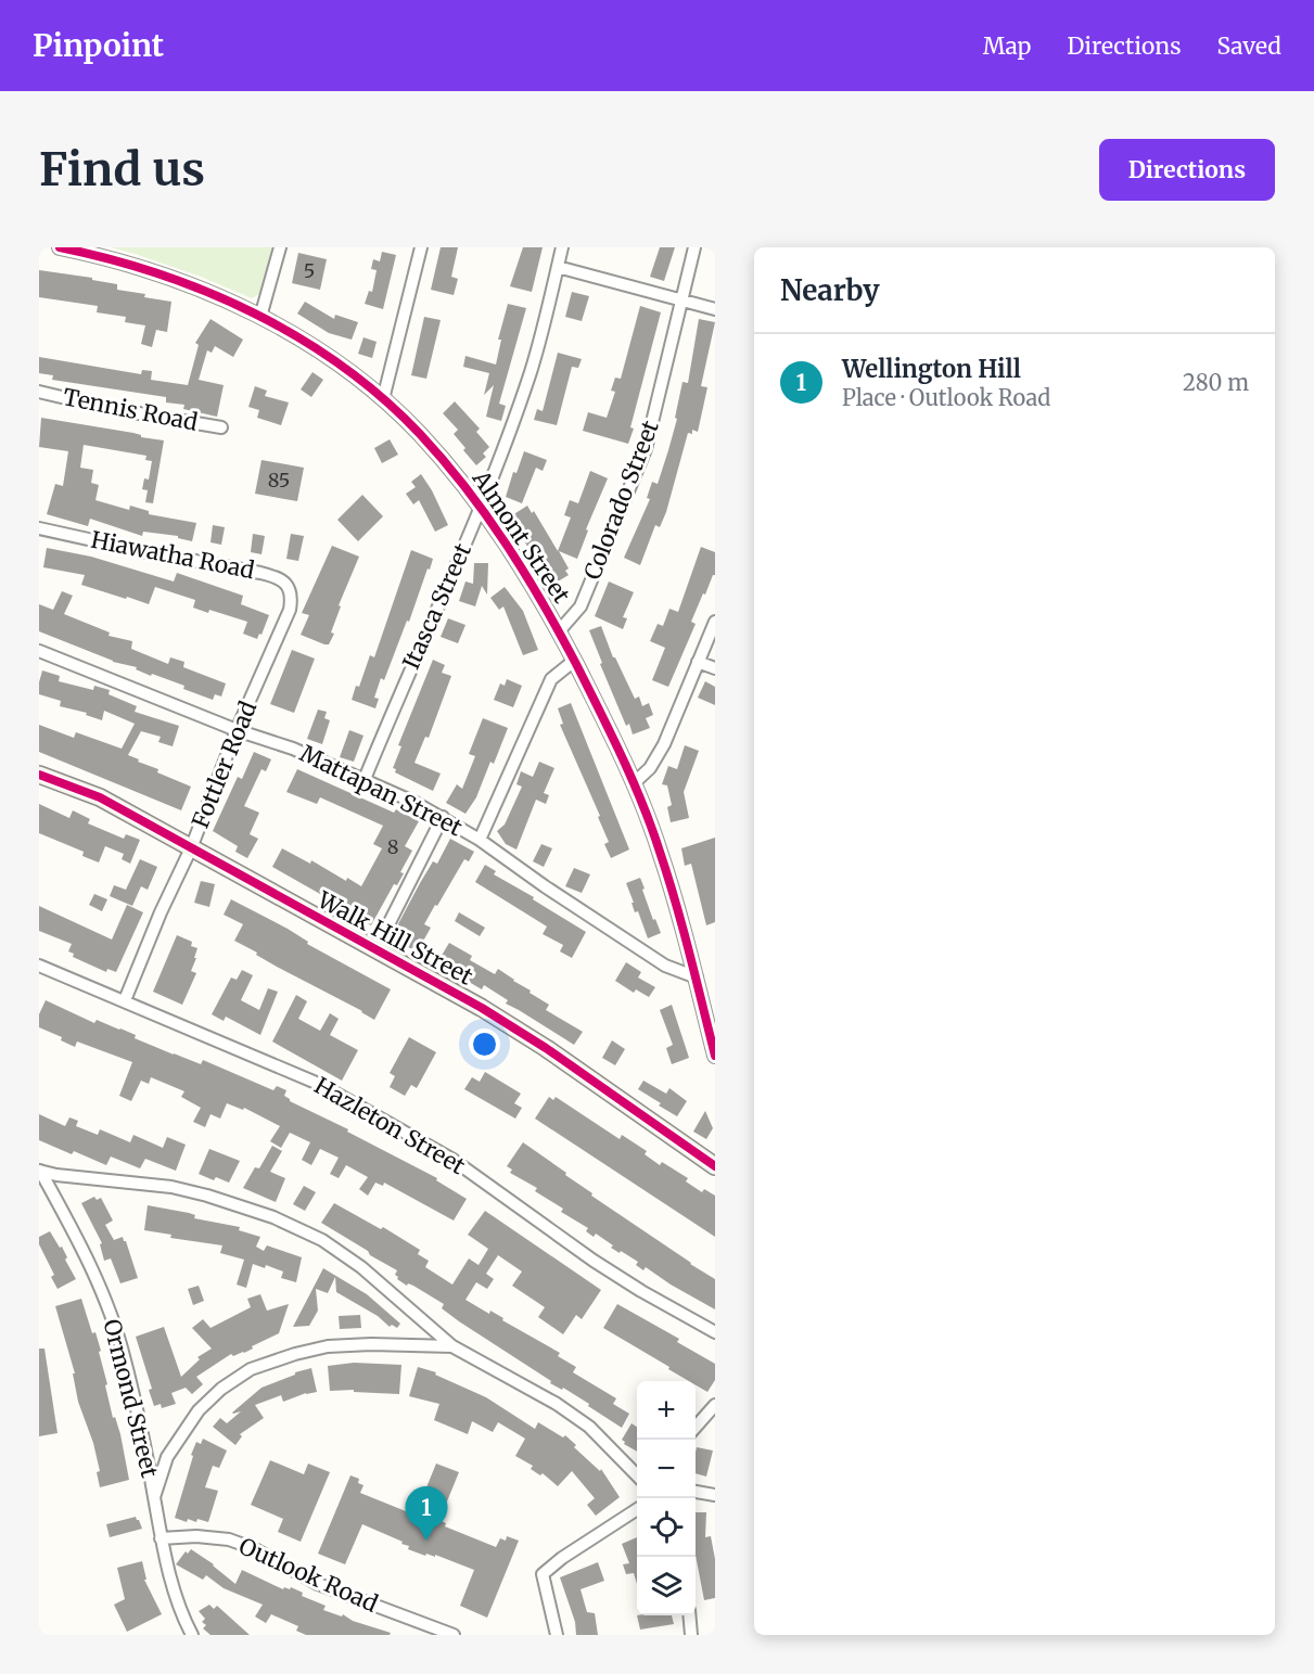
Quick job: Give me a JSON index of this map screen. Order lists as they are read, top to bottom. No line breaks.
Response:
{"streets":{"main road":["Walk Hill Street"],"street":["Tennis Road","Colorado Street","Almont Street","Hiawatha Road","Itasca Street","Fottler Road","Mattapan Street","Hazleton Street","Ormond Street","Outlook Road"]},"crossings":[["Colorado Street","Almont Street"],["Almont Street","Itasca Street"],["Almont Street","Mattapan Street"],["Hiawatha Road","Fottler Road"],["Itasca Street","Mattapan Street"],["Fottler Road","Mattapan Street"],["Fottler Road","Walk Hill Street"],["Fottler Road","Hazleton Street"],["Ormond Street","Outlook Road"]],"house_numbers":["5","85","8"],"page":{"header":"Pinpoint","nav":["Map","Directions","Saved"],"buttons":"Directions","title":"Find us","heading":"Nearby","list":[{"mark":"1","name":"Wellington Hill","note":"Place · Outlook Road","value":"280 m"}],"map_buttons":["+","−"],"pins":"1"}}
